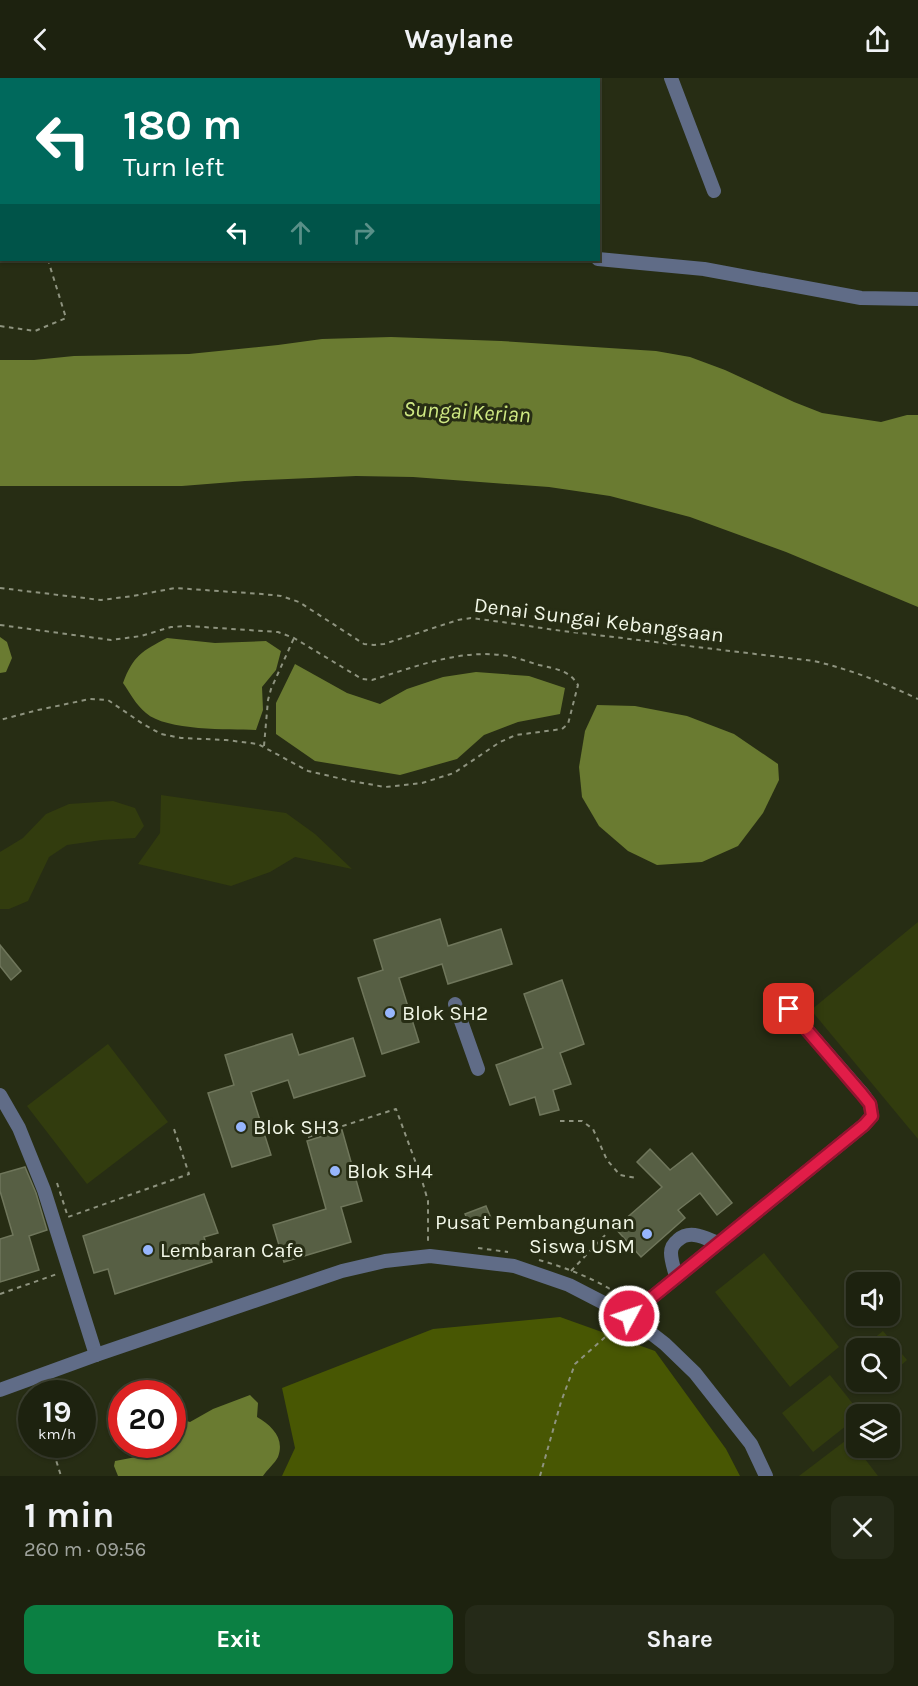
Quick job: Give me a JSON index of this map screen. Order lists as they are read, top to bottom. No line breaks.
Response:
{"streets":{"path":["Denai Sungai Kebangsaan"]},"water":["Sungai Kerian"],"places":["Blok SH2","Blok SH3","Blok SH4","Pusat Pembangunan Siswa USM","Lembaran Cafe"],"page":{"header":"Waylane","turn":["180 m","Turn left"],"speed":"19 km/h","limit":"20","heading":["1 min","260 m · 09:56"],"buttons":["Exit","Share"]}}
